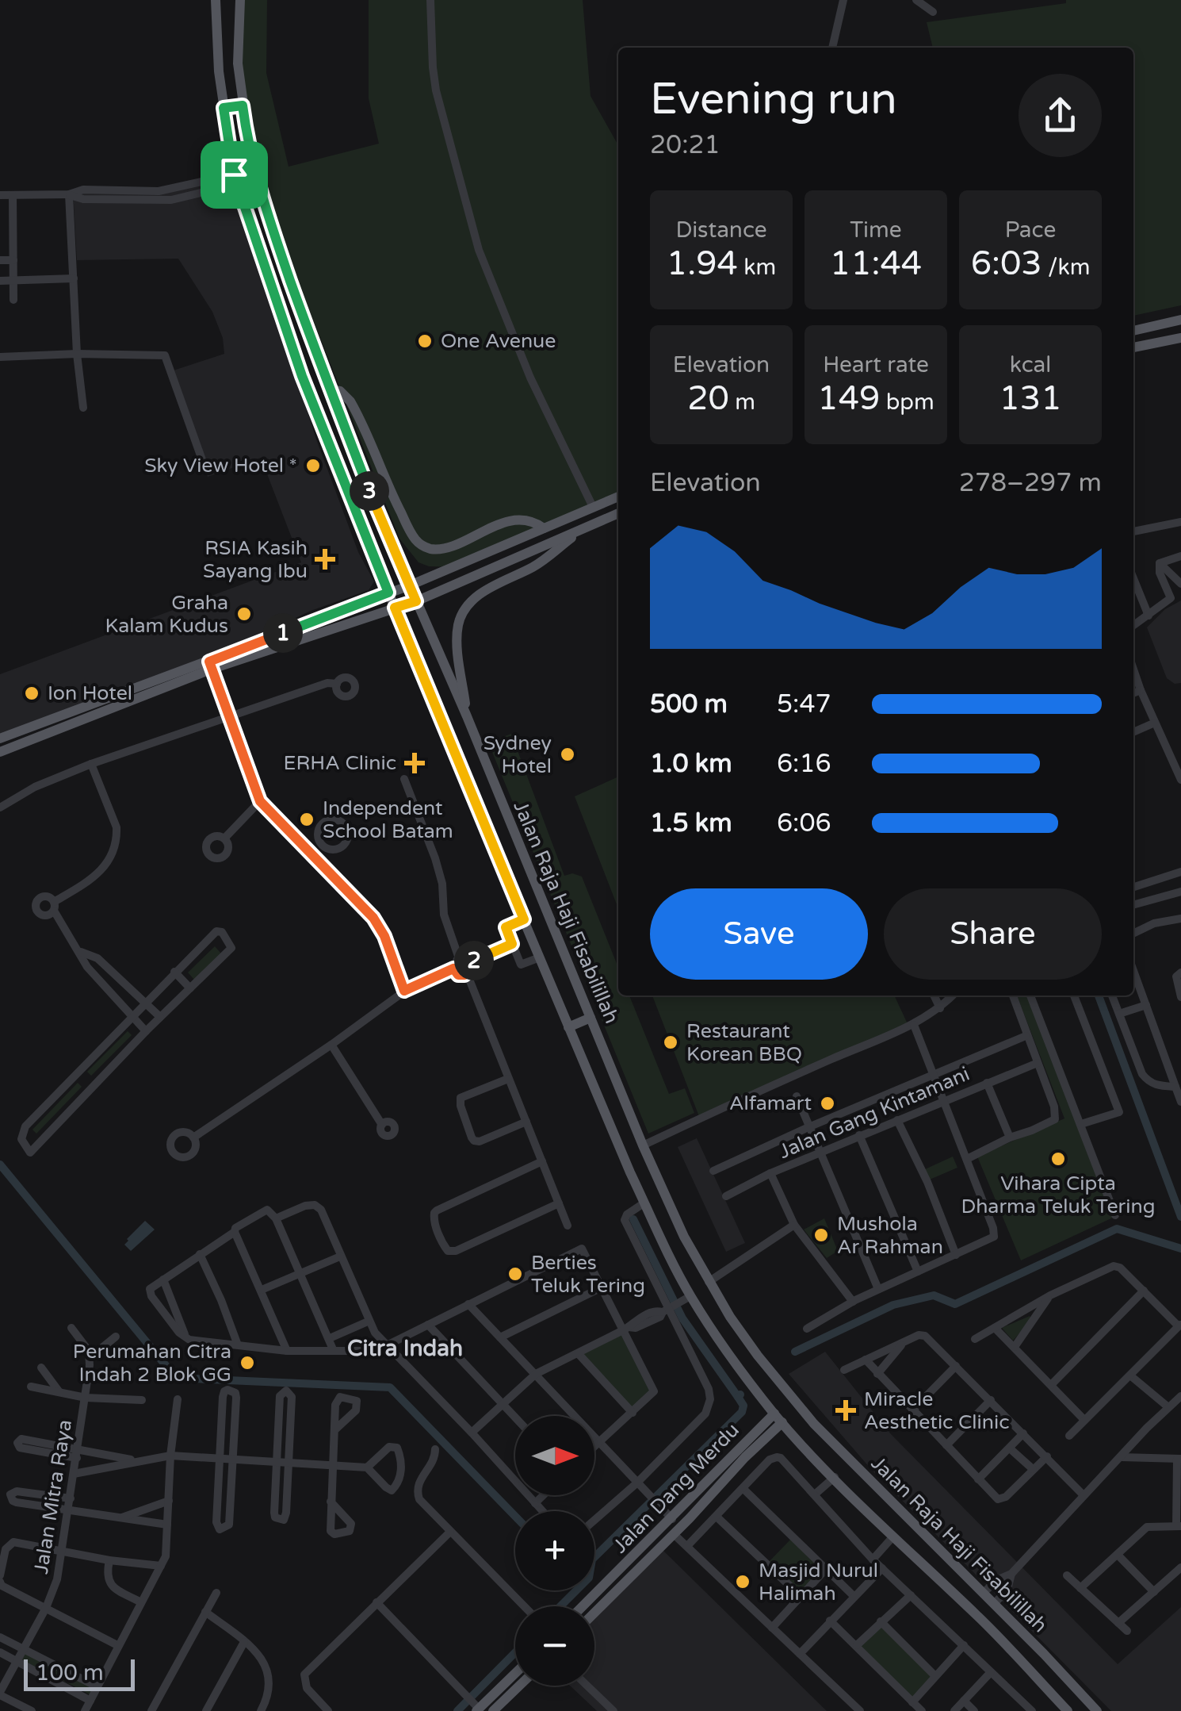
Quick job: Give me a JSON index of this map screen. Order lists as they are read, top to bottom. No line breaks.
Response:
{"streets":{"main road":["Jalan Raja Haji Fisabilillah","Jalan Dang Merdu"],"street":["Jalan Gang Kintamani","Jalan Mitra Raya"]},"crossings":[["Jalan Raja Haji Fisabilillah","Jalan Dang Merdu"]],"districts":["Citra Indah"],"places":{"other":["One Avenue","Sky View Hotel *","Graha Kalam Kudus","Ion Hotel","Sydney Hotel","Independent School Batam","Restaurant Korean BBQ","Alfamart","Vihara Cipta Dharma Teluk Tering","Mushola Ar Rahman","Berties Teluk Tering","Perumahan Citra Indah 2 Blok GG","Masjid Nurul Halimah"],"health":["RSIA Kasih Sayang Ibu","ERHA Clinic","Miracle Aesthetic Clinic"]},"scale_bar":"100 m","north":"right","page":{"heading":["Evening run","20:21"],"stats":[["Distance","1.94 km"],["Time","11:44"],["Pace","6:03 /km"],["Elevation","20 m"],["Heart rate","149 bpm"],["kcal","131"]],"chart":["Elevation","278–297 m"],"pins":["3","1","2"],"list":[{"name":"500 m","note":"5:47"},{"name":"1.0 km","note":"6:16"},{"name":"1.5 km","note":"6:06"}],"buttons":["Save","Share"],"map_buttons":["+","−"],"scale":"100 m"}}
